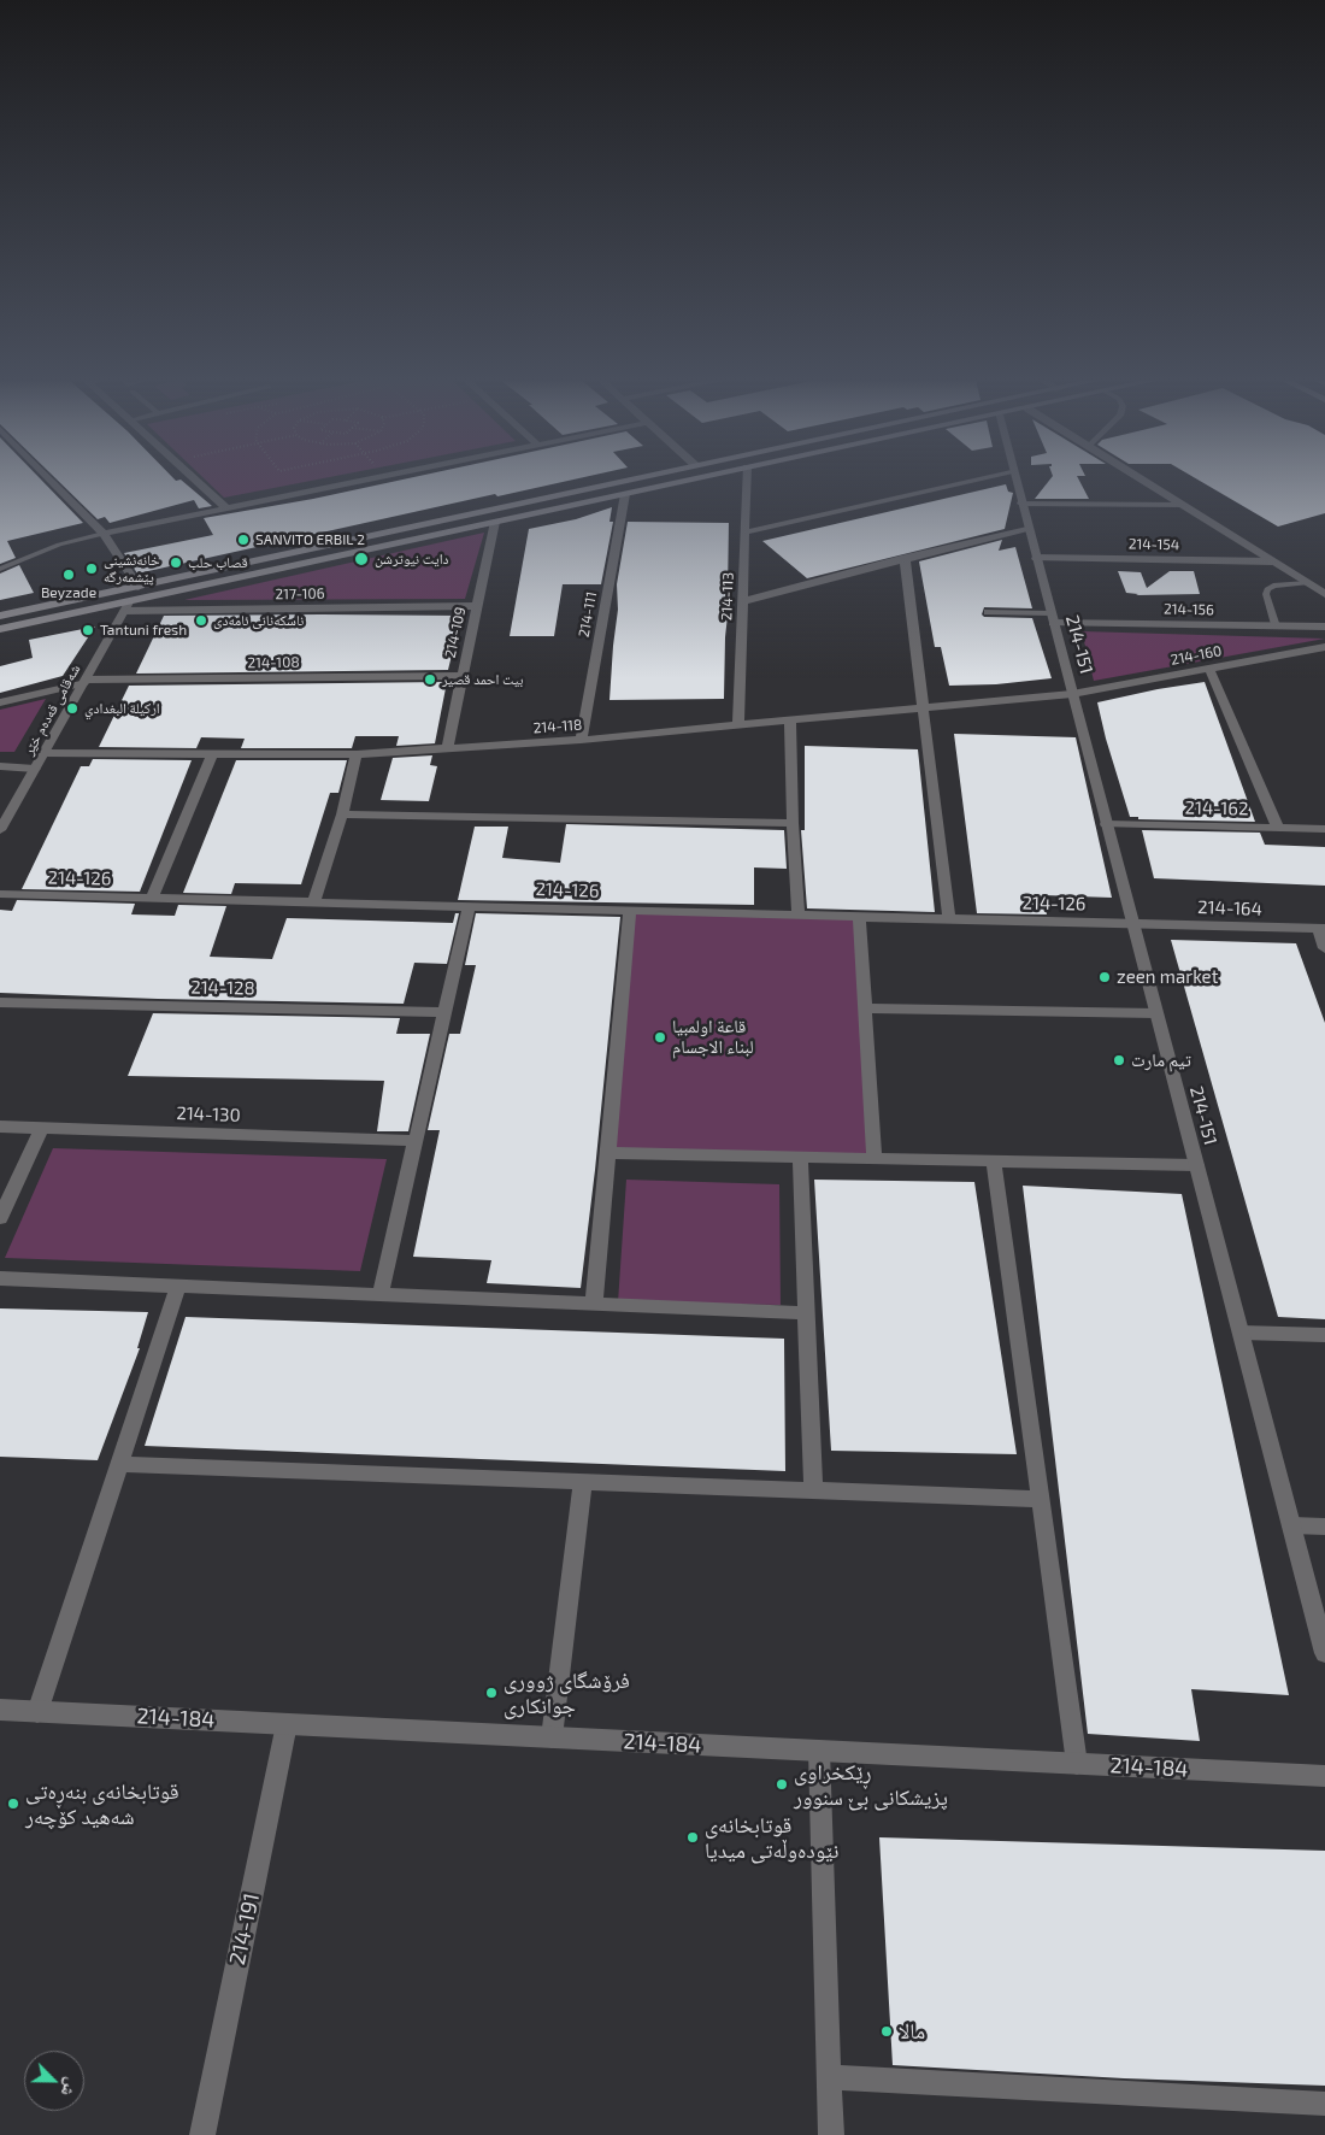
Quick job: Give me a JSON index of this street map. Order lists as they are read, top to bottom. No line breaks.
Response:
{"streets":{"street":["214-154","217-106","214-113","214-156","214-111","214-109","214-151","214-160","214-108","شەقامی قەدەم خێر","214-118","214-162","214-126","214-164","214-128","214-130","214-184","214-191"]},"crossings":[["214-154","214-151"],["217-106","214-109"],["217-106","شەقامی قەدەم خێر"],["214-113","214-118"],["214-156","214-151"],["214-111","214-118"],["214-109","214-108"],["214-109","214-118"],["214-151","214-160"],["214-151","214-118"],["214-151","214-162"],["214-151","214-126"],["214-151","214-164"],["214-160","214-118"],["214-108","شەقامی قەدەم خێر"],["شەقامی قەدەم خێر","214-118"],["214-126","214-164"],["214-184","214-191"]],"places":["SANVITO ERBIL 2","دايت نيوترشن","قصاب حلب","خانەنشینی پێشمەرگە","Beyzade","ناسکەنانی ئامەدی","Tantuni fresh","بيت احمد قصير","اركيلة البغدادي","zeen market","قاعة اولمبيا لبناء الاجسام","تيم مارت","فرۆشگای ژووری جوانکاری","ڕێکخراوی پزیشکانی بێ سنوور","قوتابخانەی بنەڕەتی شەهید کۆچەر","قوتابخانەی نێودەوڵەتی میدیا","مالا"],"north":"bottom right"}
